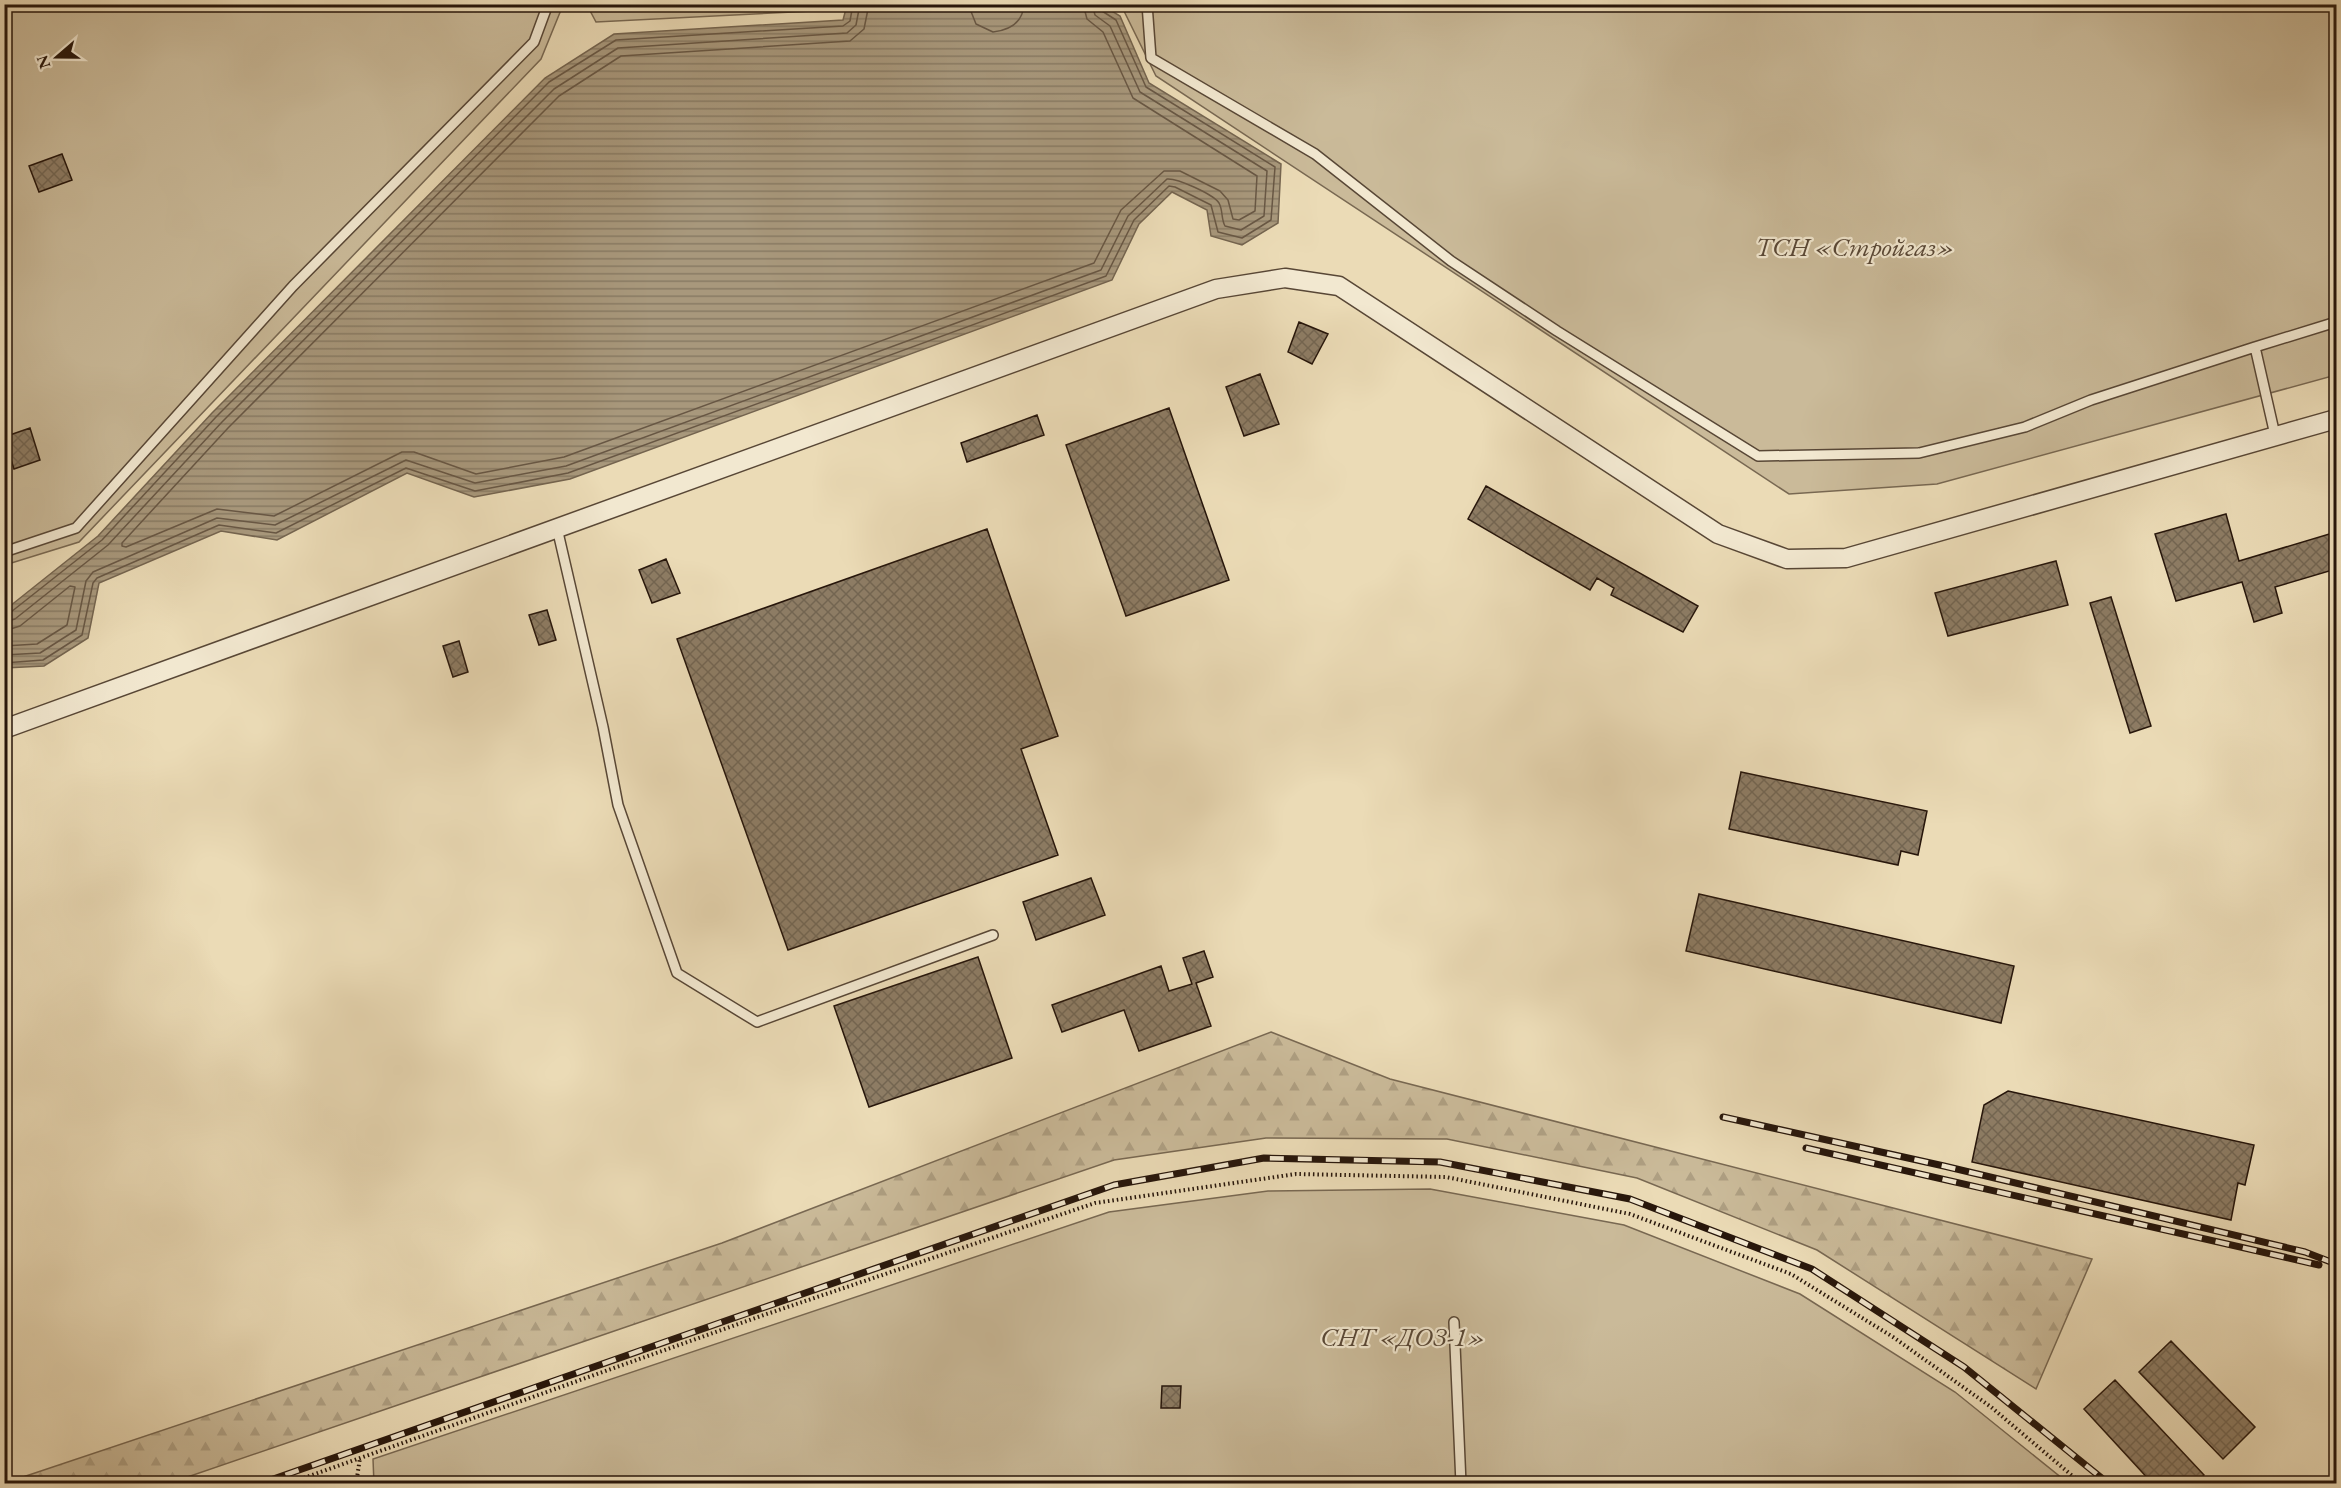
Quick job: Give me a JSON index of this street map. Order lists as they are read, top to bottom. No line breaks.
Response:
{"parks":["ТСН «Стройгаз»","СНТ «ДОЗ-1»"],"north":"left"}
